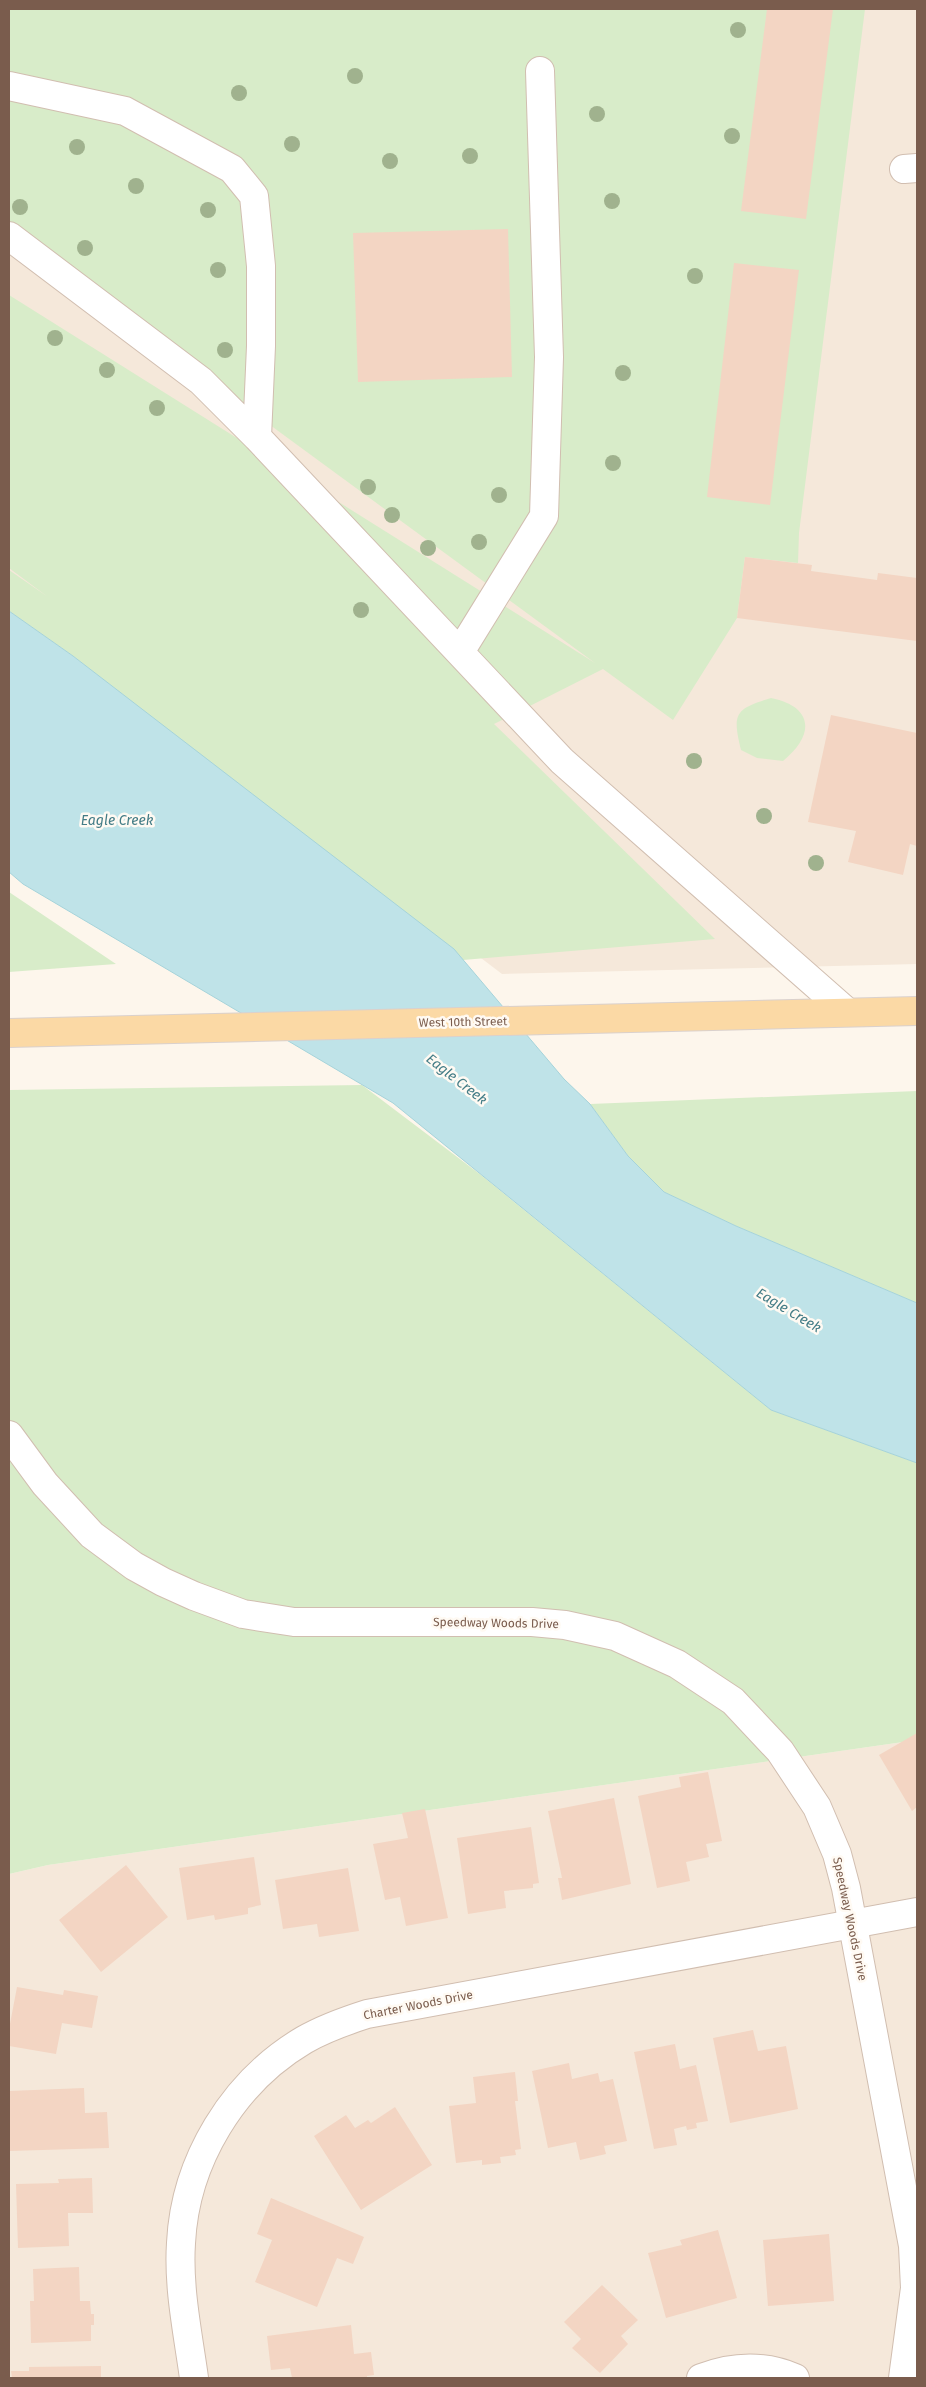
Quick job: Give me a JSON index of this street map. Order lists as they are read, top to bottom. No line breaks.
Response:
{"streets":{"main road":["West 10th Street"],"street":["Speedway Woods Drive","Charter Woods Drive"]},"crossings":[["Speedway Woods Drive","Charter Woods Drive"]],"water":["Eagle Creek"]}
